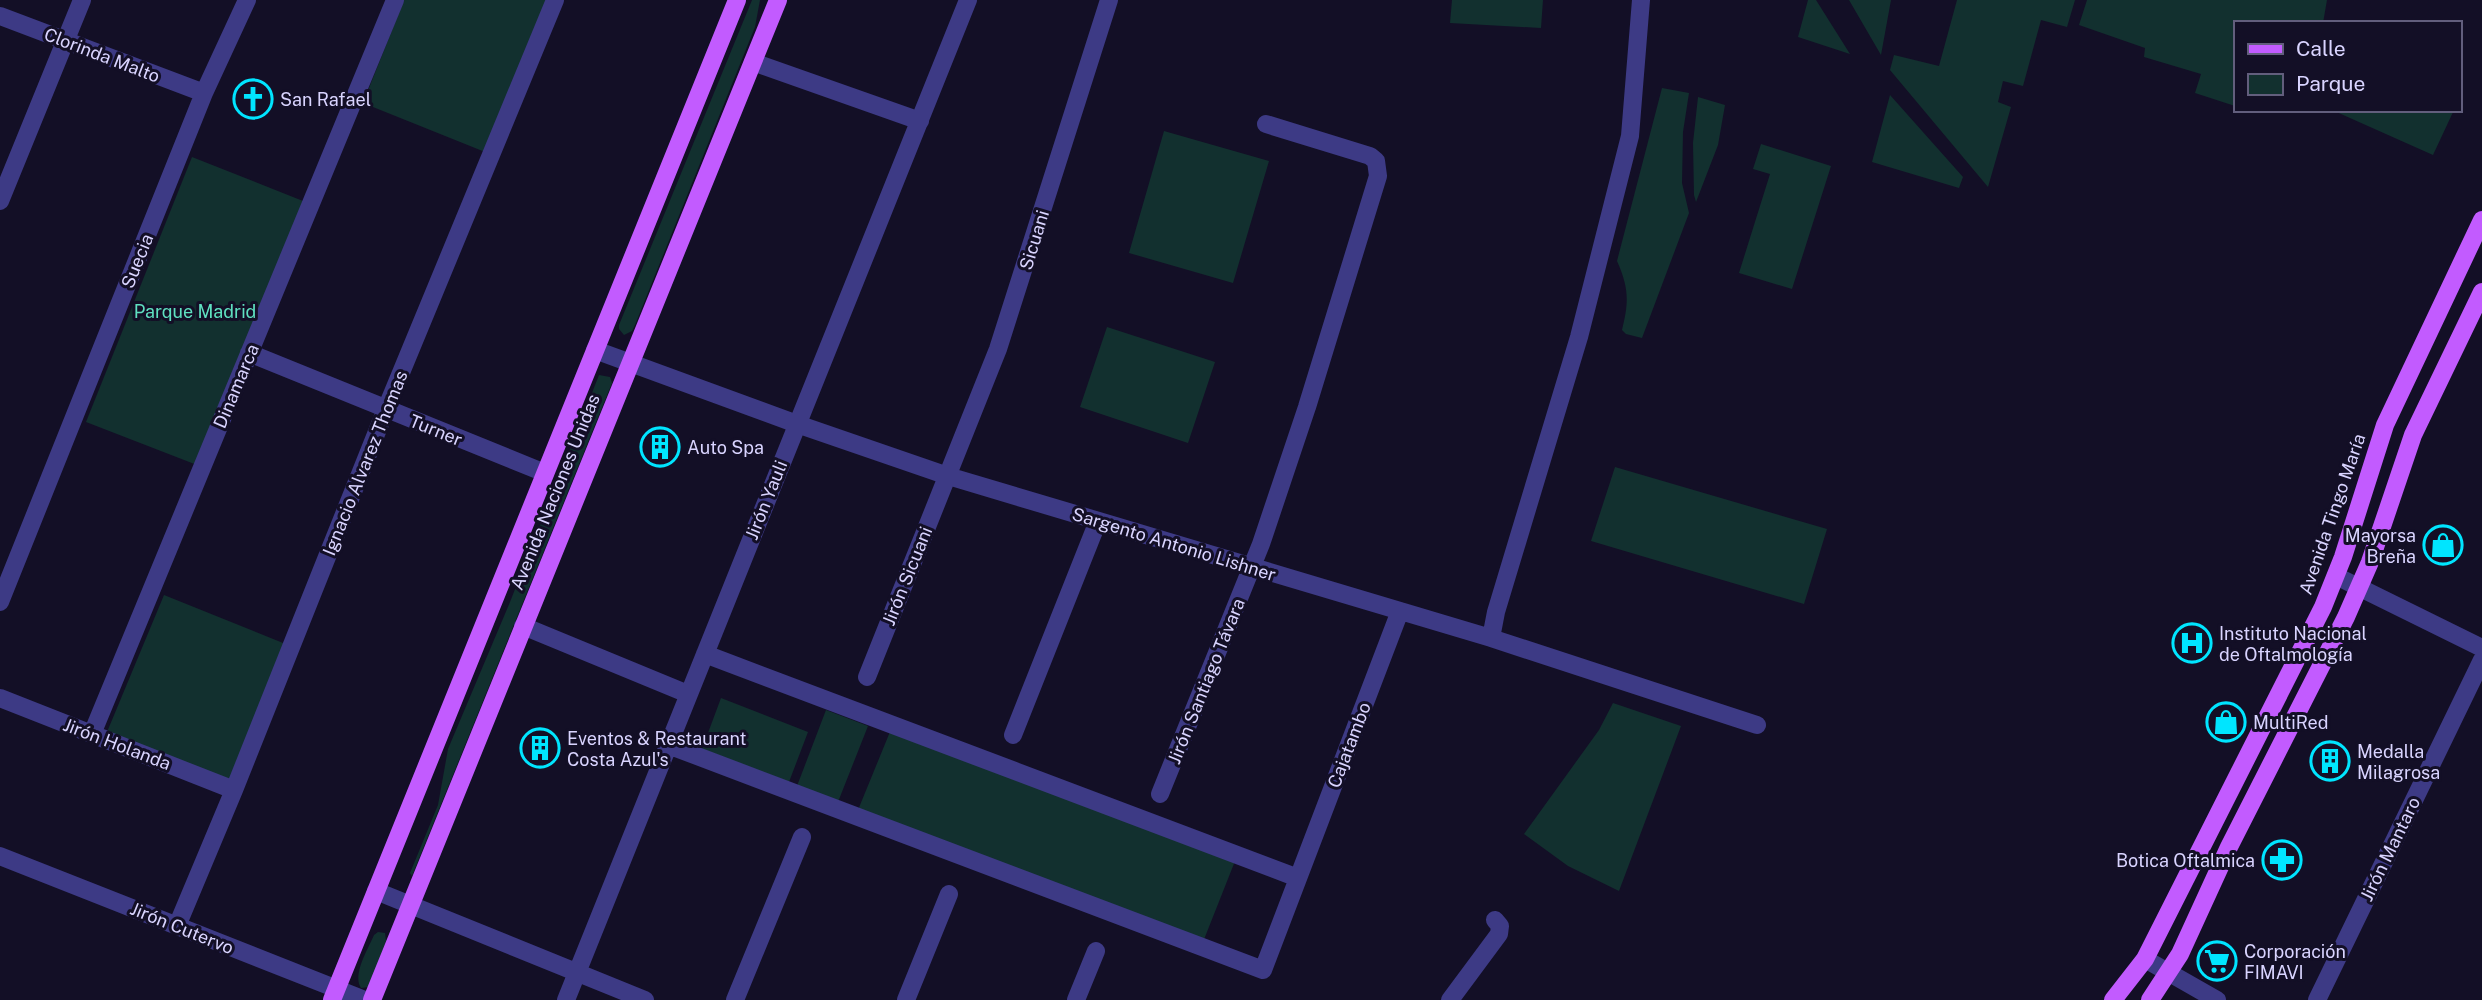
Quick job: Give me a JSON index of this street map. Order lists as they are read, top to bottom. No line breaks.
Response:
{"streets":{"main road":["Avenida Naciones Unidas","Avenida Tingo María"],"street":["Clorinda Malto","Sicuani","Suecia","Dinamarca","Turner","Ignacio Alvarez Thomas","Jirón Yauli","Sargento Antonio Lishner","Jirón Sicuani","Jirón Santiago Távara","Jirón Holanda","Cajatambo","Jirón Mantaro","Jirón Cutervo"]},"crossings":[["Clorinda Malto","Suecia"],["Sicuani","Sargento Antonio Lishner"],["Sicuani","Jirón Sicuani"],["Dinamarca","Turner"],["Dinamarca","Jirón Holanda"],["Turner","Ignacio Alvarez Thomas"],["Turner","Avenida Naciones Unidas"],["Ignacio Alvarez Thomas","Jirón Holanda"],["Ignacio Alvarez Thomas","Jirón Cutervo"],["Avenida Naciones Unidas","Sargento Antonio Lishner"],["Avenida Naciones Unidas","Jirón Cutervo"],["Jirón Yauli","Sargento Antonio Lishner"],["Jirón Yauli","Cajatambo"],["Sargento Antonio Lishner","Jirón Sicuani"],["Sargento Antonio Lishner","Jirón Santiago Távara"],["Sargento Antonio Lishner","Cajatambo"]],"parks":["Parque Madrid"],"places":{"church":["San Rafael"],"building":["Auto Spa","Eventos & Restaurant Costa Azul's","Medalla Milagrosa"],"shop":["Mayorsa Breña","MultiRed"],"hospital":["Instituto Nacional de Oftalmología"],"pharmacy":["Botica Oftalmica"],"supermarket":["Corporación FIMAVI"]},"legend":["Calle","Parque"]}
